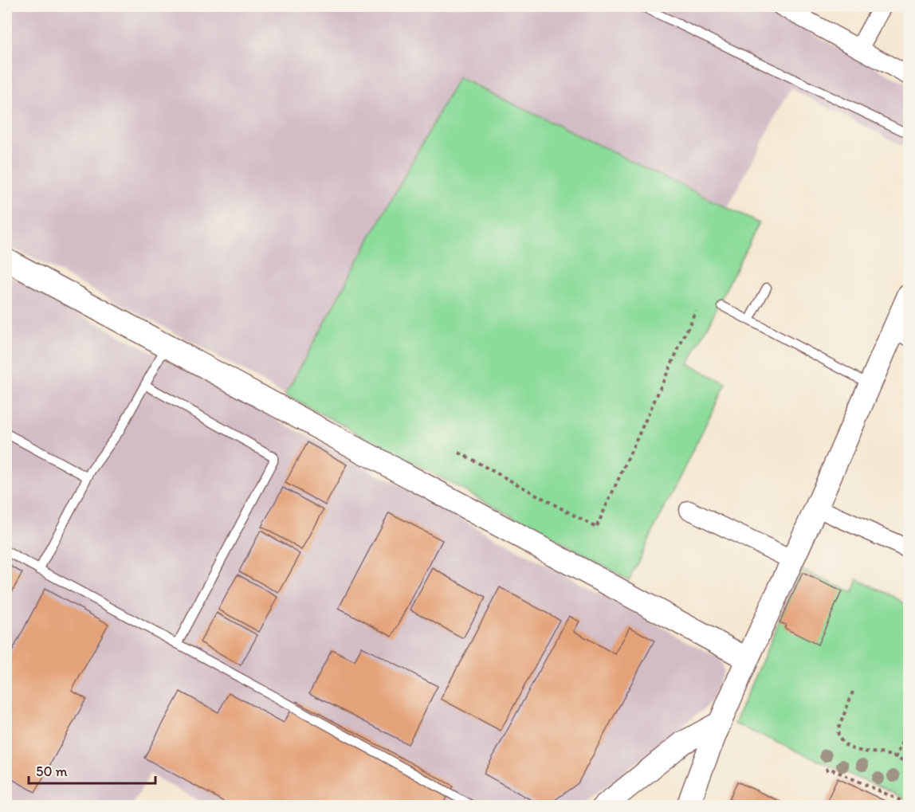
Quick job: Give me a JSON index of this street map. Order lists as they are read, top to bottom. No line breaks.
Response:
{"scale_bar":"50 m"}
